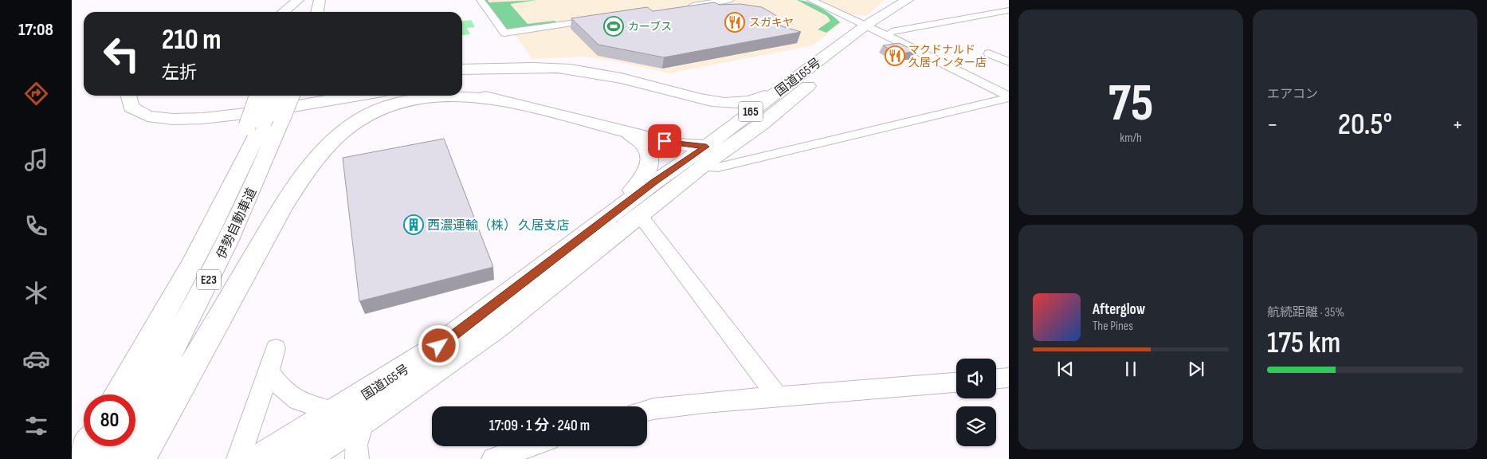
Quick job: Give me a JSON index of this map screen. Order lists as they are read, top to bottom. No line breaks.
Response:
{"streets":{"highway":["国道165号","165","伊勢自動車道","E23"]},"places":{"restaurant":["スガキヤ","マクドナルド 久居インター店"],"sports":["カーブス"],"building":["西濃運輸（株） 久居支店"]},"page":{"tabs":"17:08","tile":[["75","km/h"],"エアコン",["航続距離 · 35%","175 km"]],"turn":["210 m","左折"],"heat":["−","20.5°","+"],"song":["Afterglow","The Pines"],"limit":"80","trip":"17:09 · 1 分 · 240 m"}}
